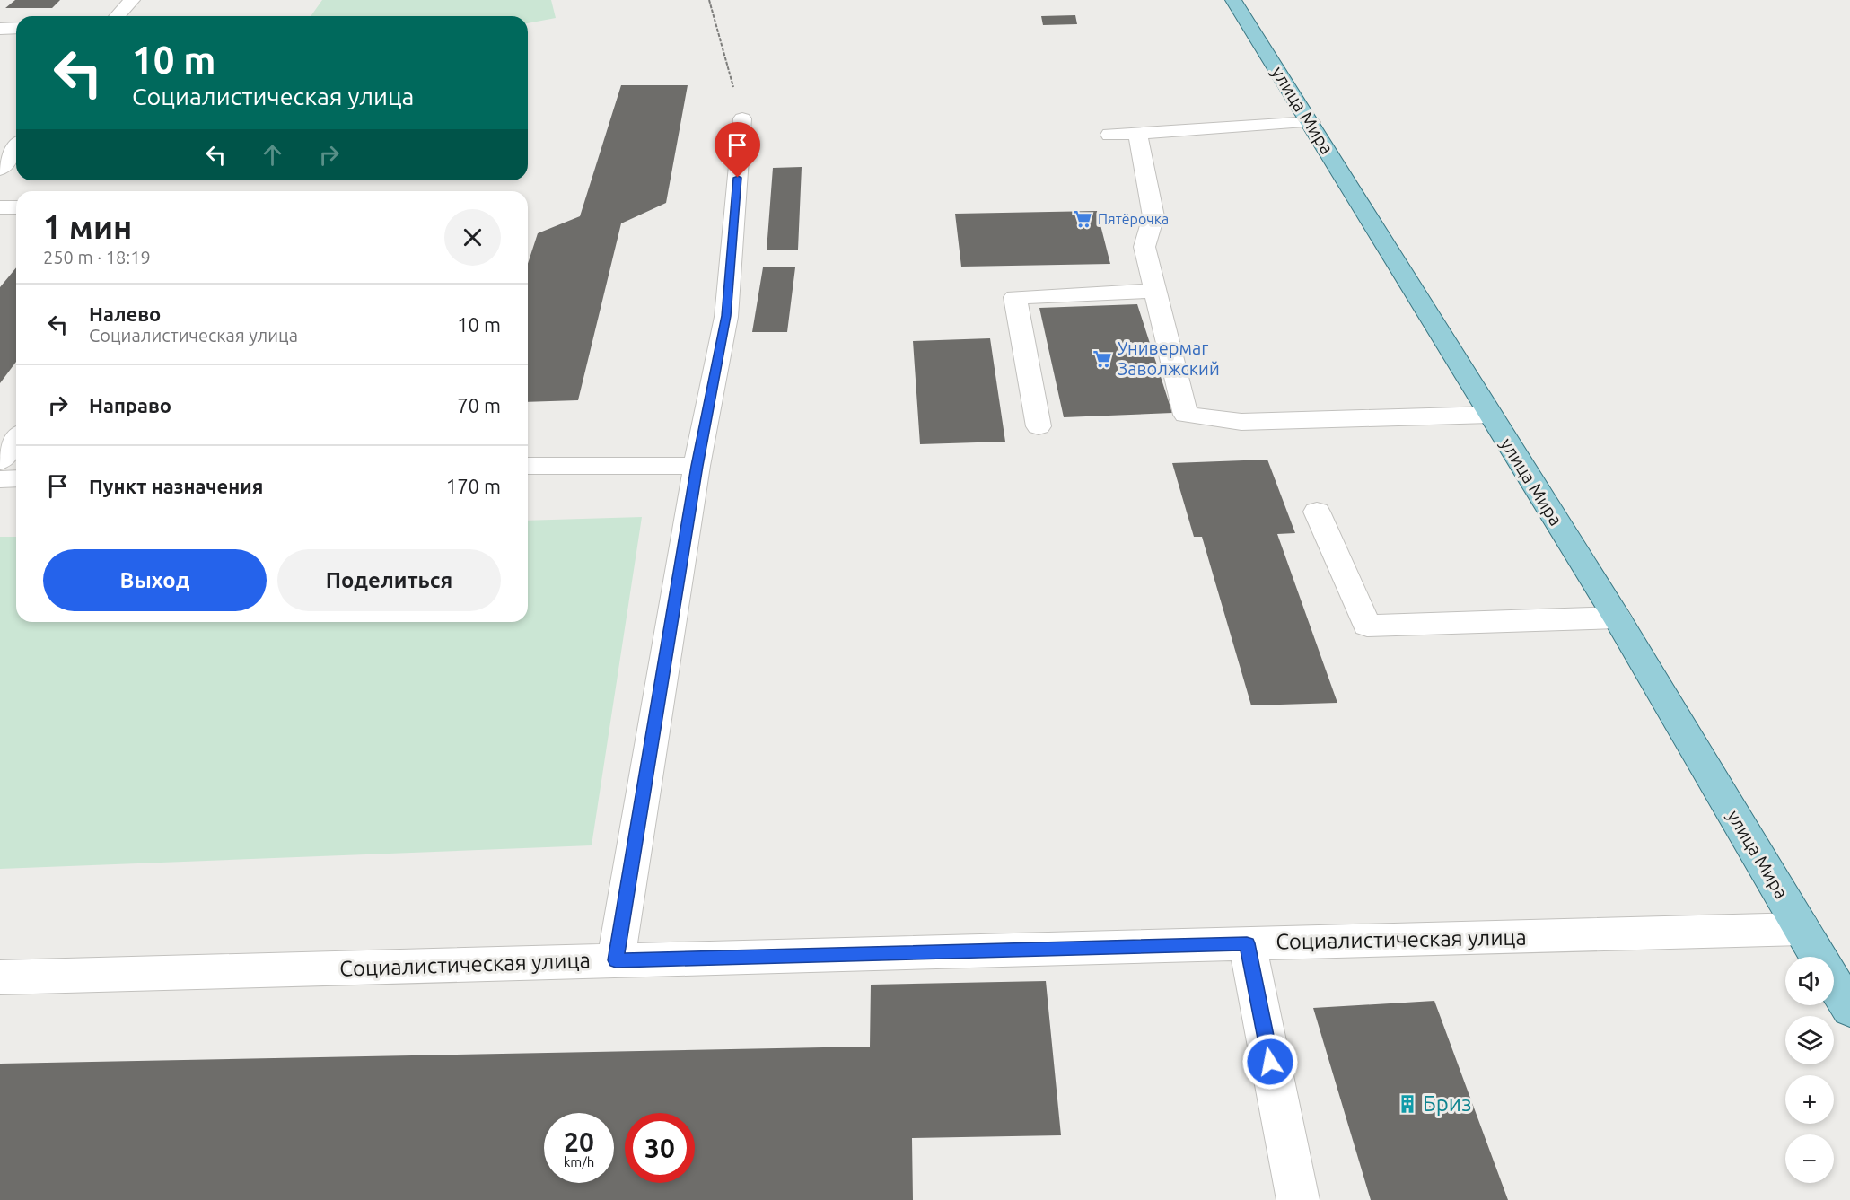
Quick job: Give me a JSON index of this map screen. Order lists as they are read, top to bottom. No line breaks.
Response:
{"streets":{"main road":["улица Мира"],"street":["Социалистическая улица"]},"crossings":[["улица Мира","Социалистическая улица"]],"places":{"supermarket":["Пятёрочка","Универмаг Заволжский"],"building":["Бриз"]},"page":{"turn":["10 m","Социалистическая улица"],"heading":["1 мин","250 m · 18:19"],"list":[{"name":"Налево","note":"Социалистическая улица","value":"10 m"},{"name":"Направо","value":"70 m"},{"name":"Пункт назначения","value":"170 m"}],"buttons":["Выход","Поделиться"],"map_buttons":["+","−"],"speed":"20 km/h","limit":"30"}}
